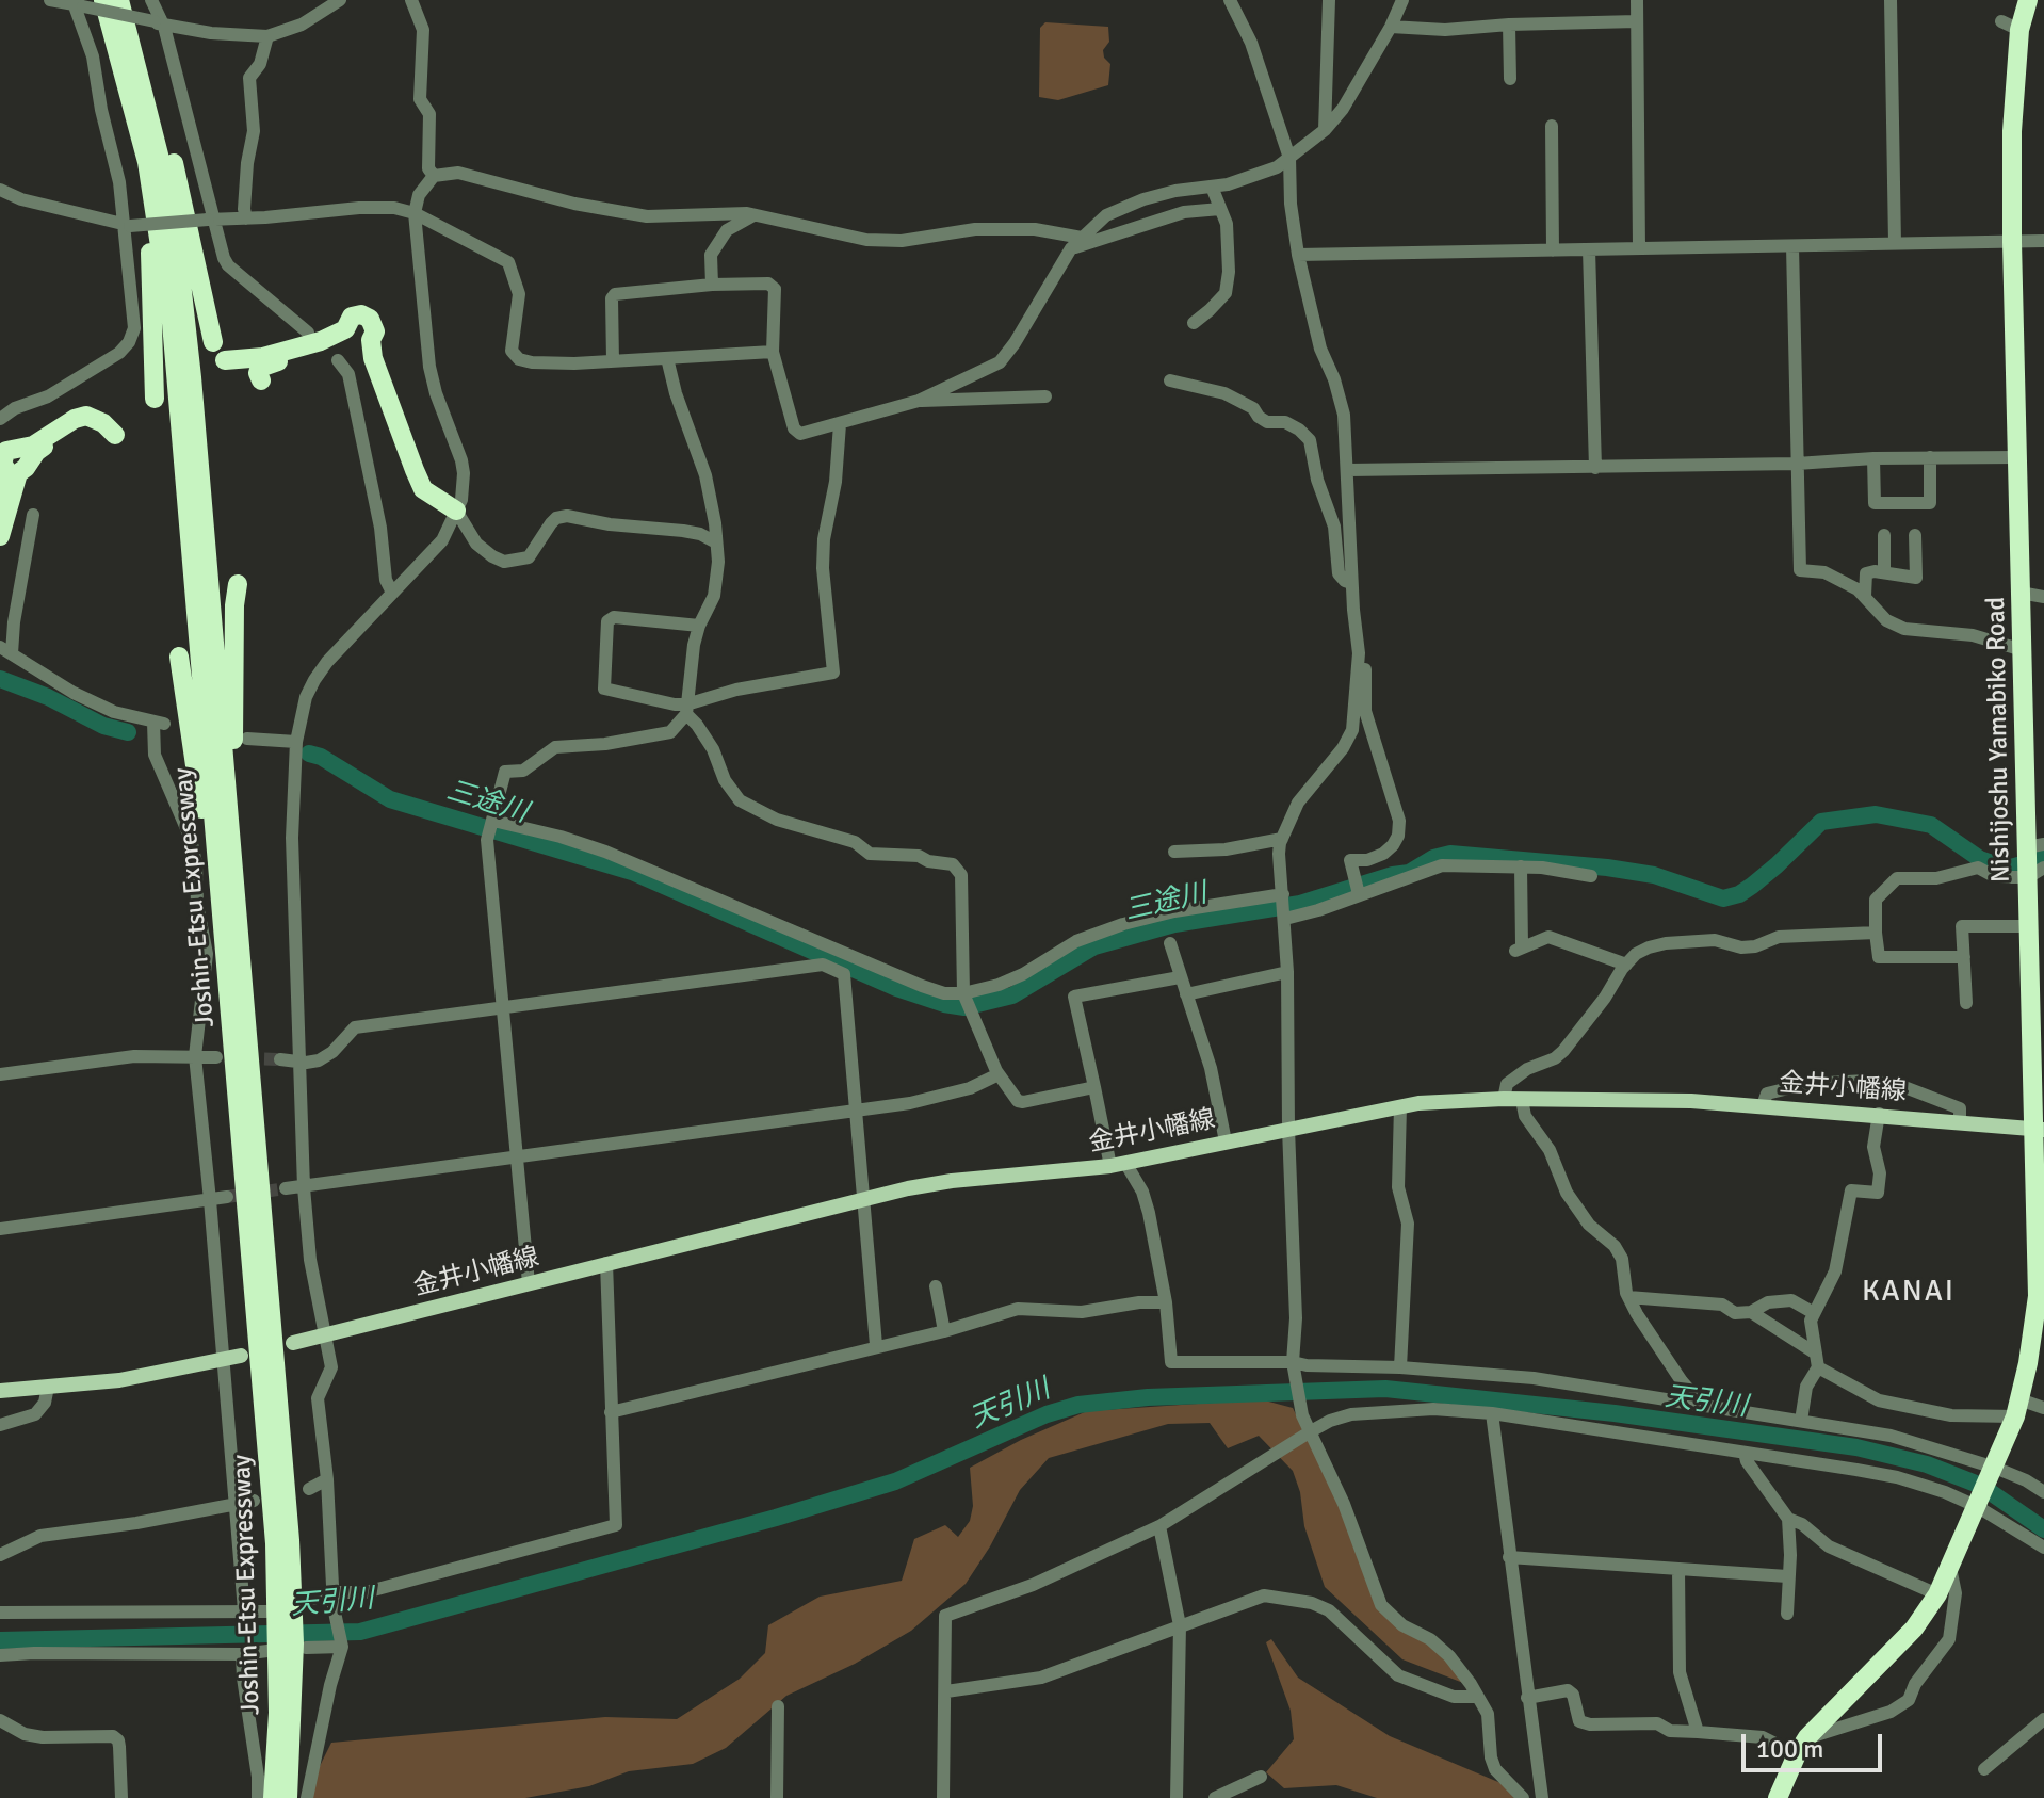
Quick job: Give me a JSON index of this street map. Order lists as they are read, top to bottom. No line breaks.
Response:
{"streets":{"highway":["Nishijoshu Yamabiko Road","Joshin-Etsu Expressway"],"main road":["金井小幡線"]},"crossings":[["Nishijoshu Yamabiko Road","金井小幡線"]],"districts":["KANAI"],"water":["三途川","天引川"],"scale_bar":"100 m"}
